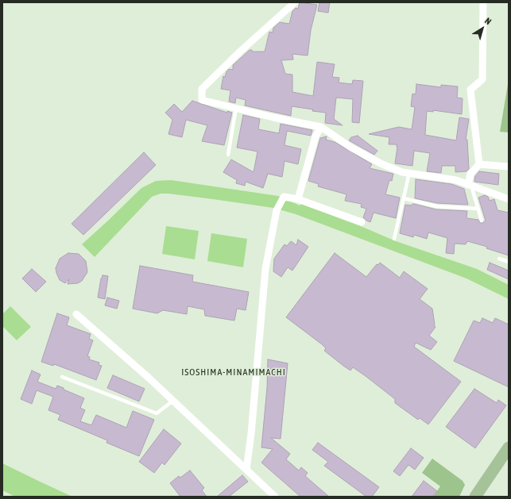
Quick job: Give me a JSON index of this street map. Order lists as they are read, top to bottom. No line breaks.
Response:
{"districts":["ISOSHIMA-MINAMIMACHI"],"north":"top right"}
